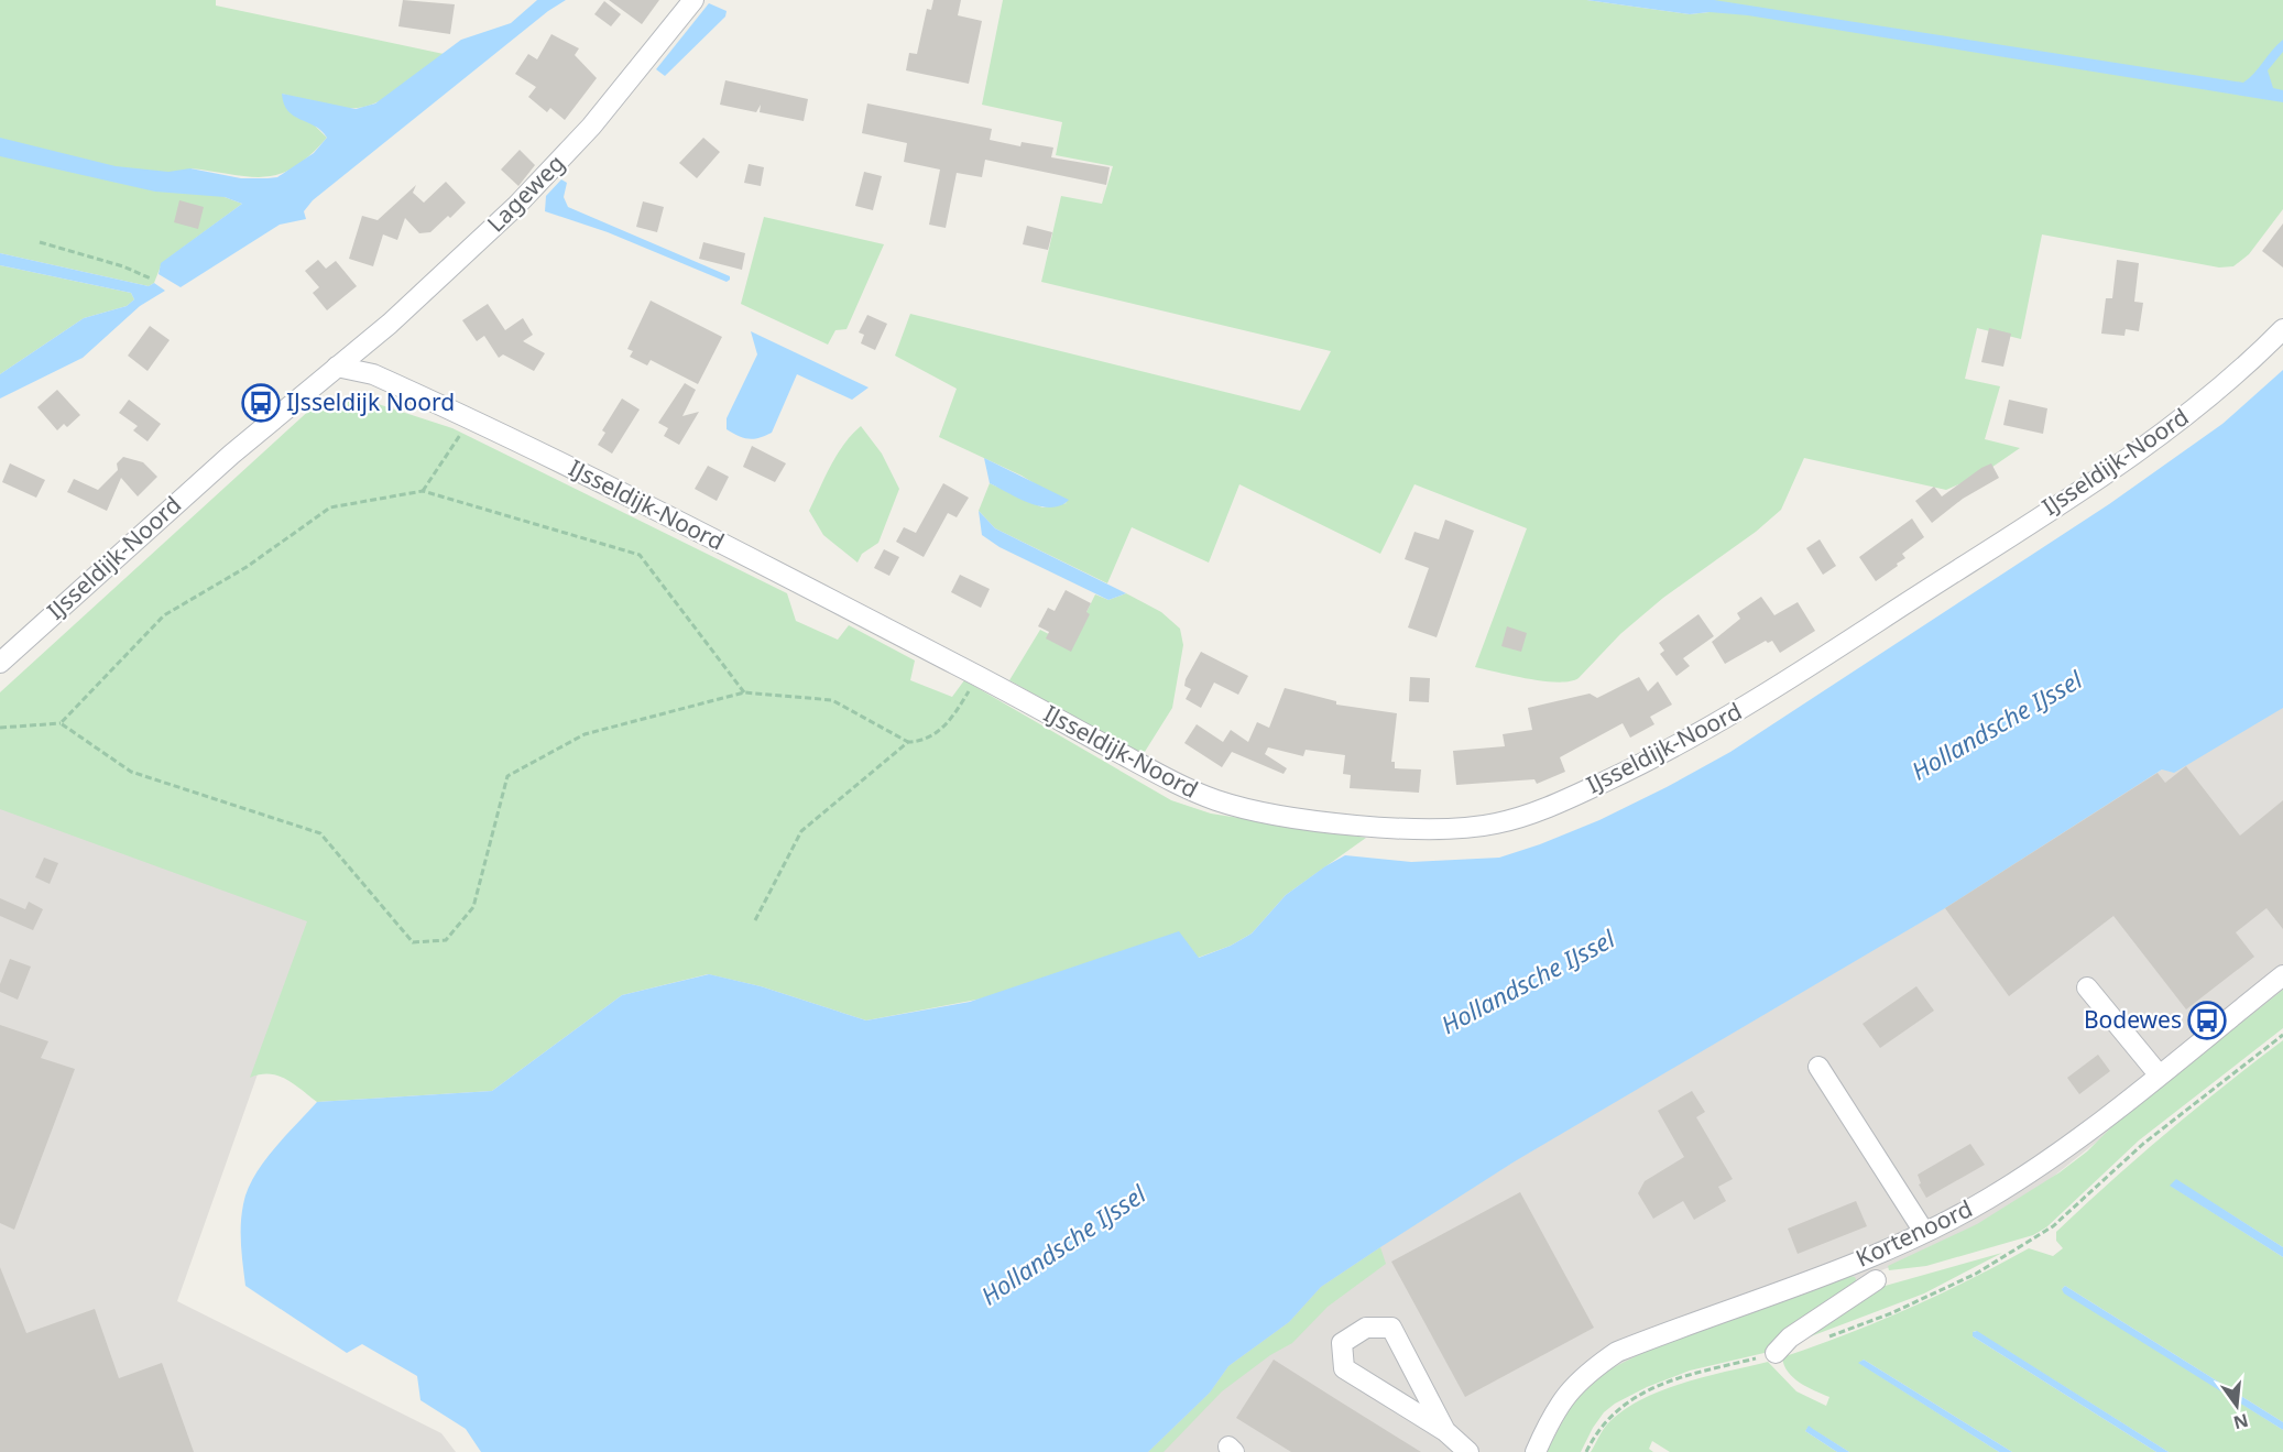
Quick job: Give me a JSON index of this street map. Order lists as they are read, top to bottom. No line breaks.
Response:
{"streets":{"street":["Lageweg","IJsseldijk-Noord","Kortenoord"]},"crossings":[["Lageweg","IJsseldijk-Noord"]],"water":["Hollandsche IJssel"],"places":{"bus stop":["IJsseldijk Noord","Bodewes"]},"north":"bottom"}
